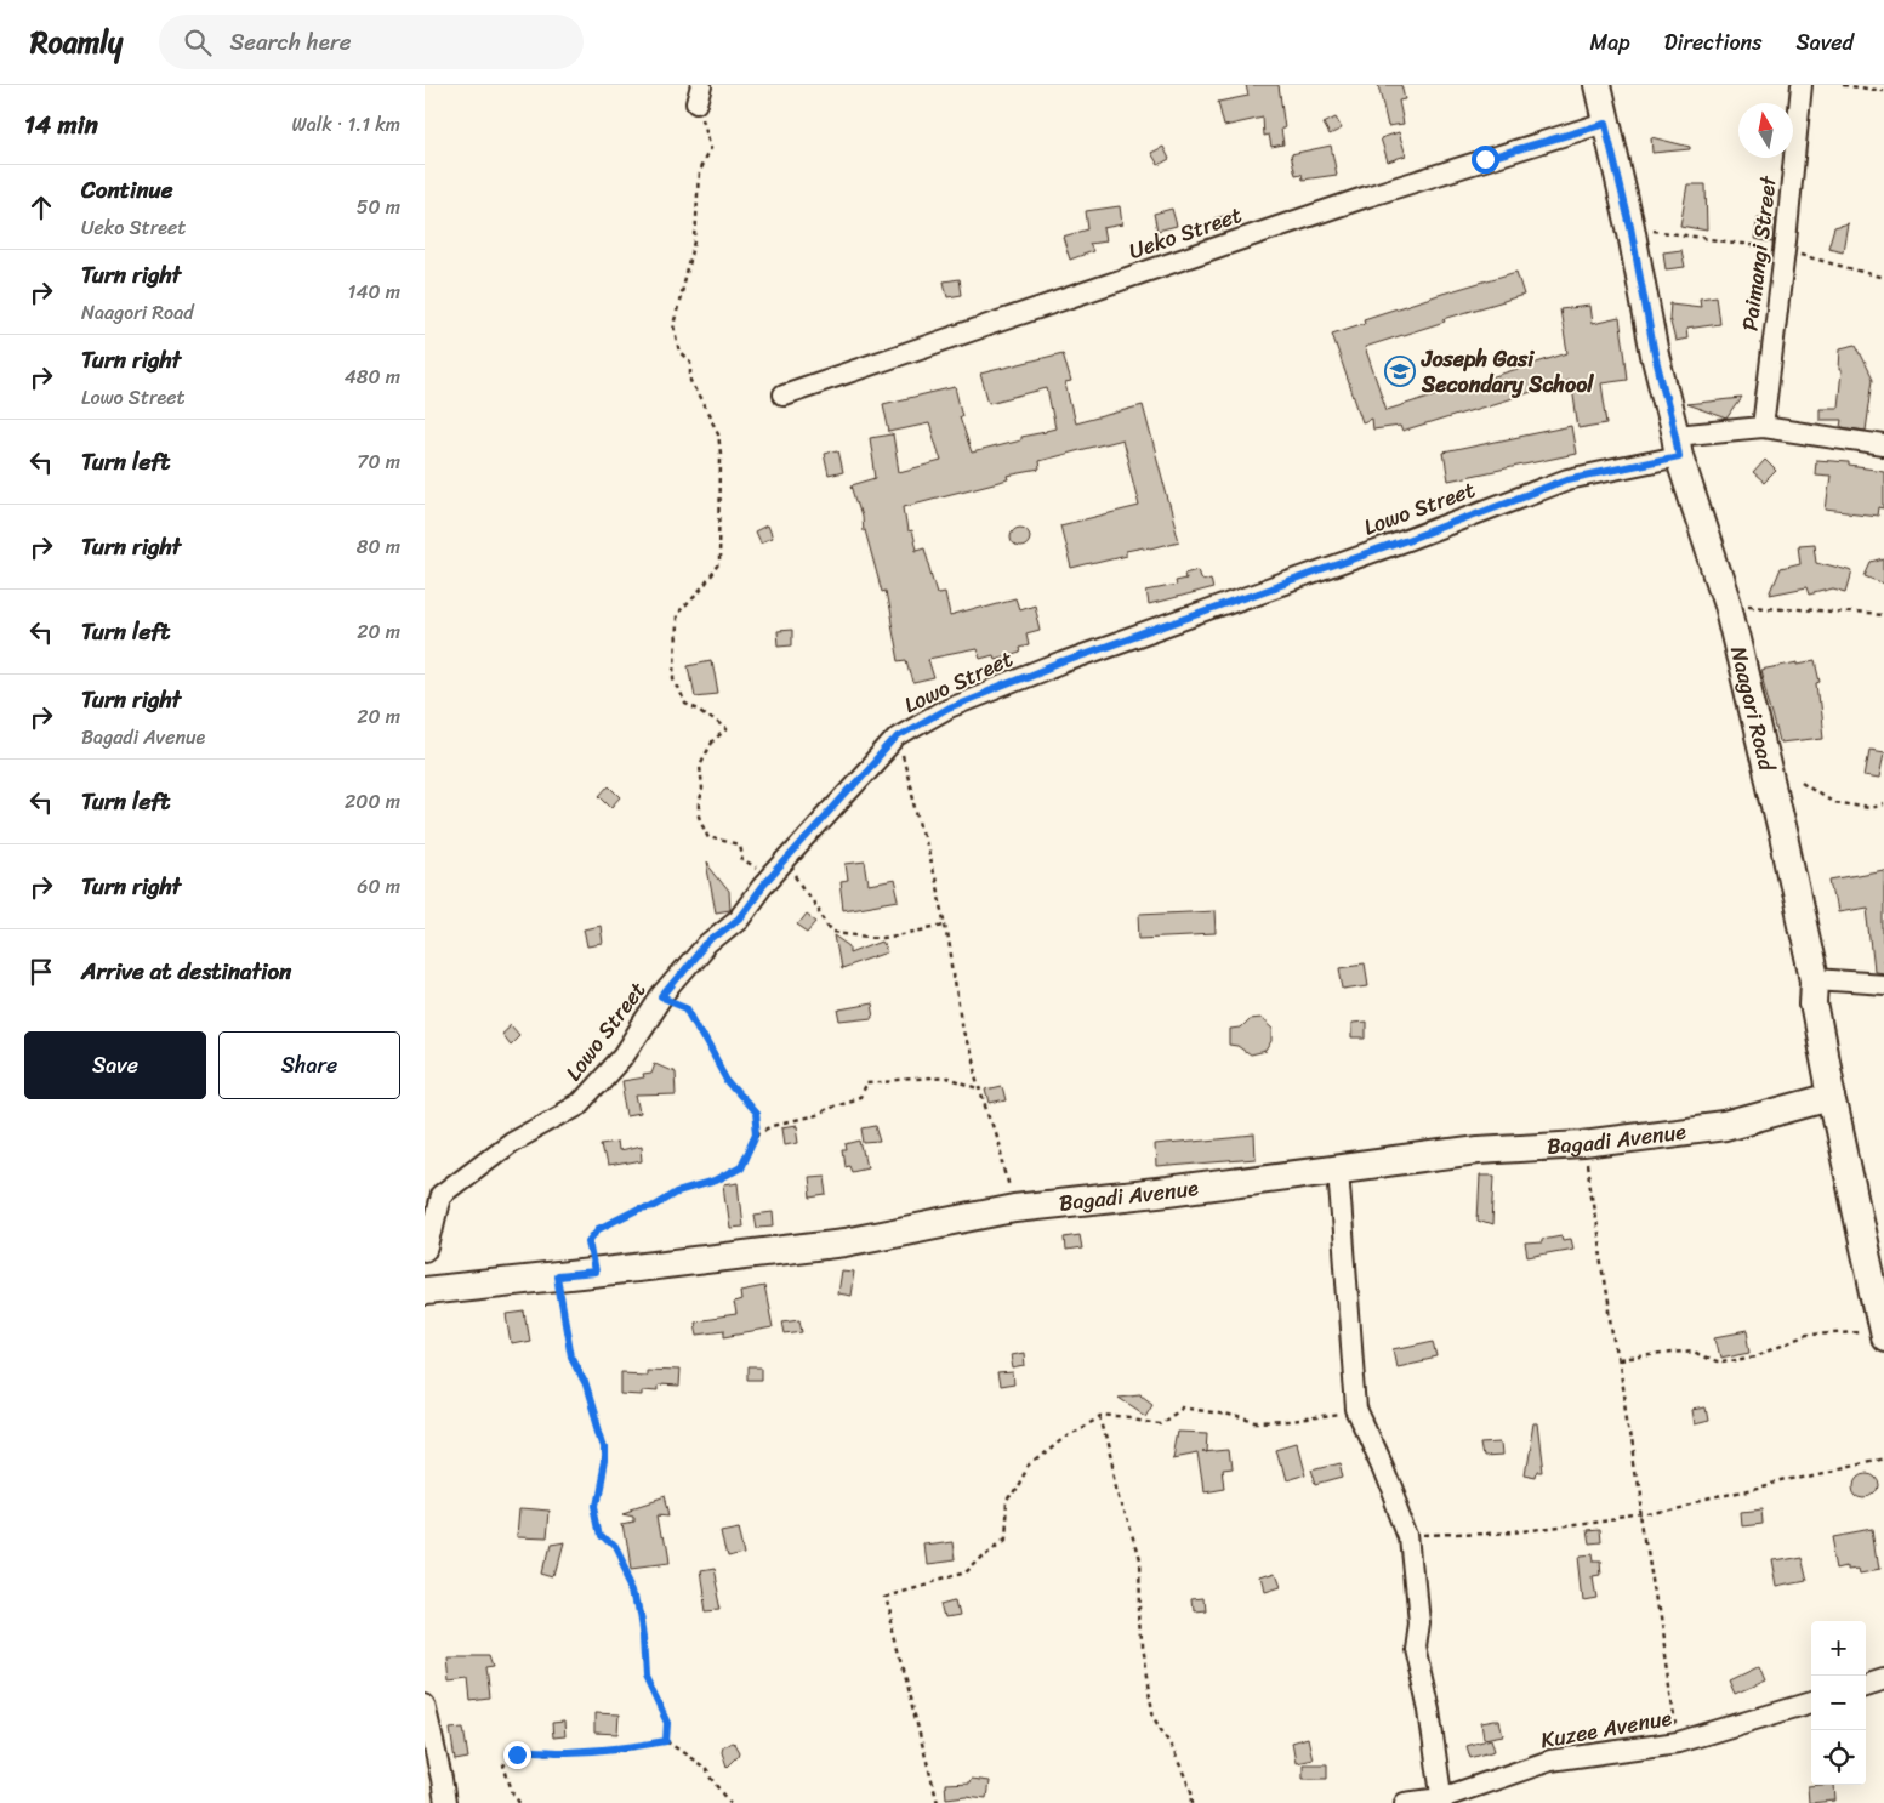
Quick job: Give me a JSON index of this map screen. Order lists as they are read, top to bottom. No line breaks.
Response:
{"streets":{"street":["Ueko Street","Paimangi Street","Lowo Street","Naagori Road","Bagadi Avenue","Kuzee Avenue"]},"crossings":[["Ueko Street","Naagori Road"],["Paimangi Street","Lowo Street"],["Lowo Street","Naagori Road"],["Naagori Road","Bagadi Avenue"]],"places":{"school or university":["Joseph Gasi Secondary School"]},"north":"top","page":{"header":"Roamly","search":"Search here","nav":["Map","Directions","Saved"],"heading":["14 min","Walk · 1.1 km"],"list":[["Continue","Ueko Street","50 m"],["Turn right","Naagori Road","140 m"],["Turn right","Lowo Street","480 m"],["Turn left","70 m"],["Turn right","80 m"],["Turn left","20 m"],["Turn right","Bagadi Avenue","20 m"],["Turn left","200 m"],["Turn right","60 m"],"Arrive at destination"],"buttons":["Save","Share"],"map_buttons":["+","−"]}}
